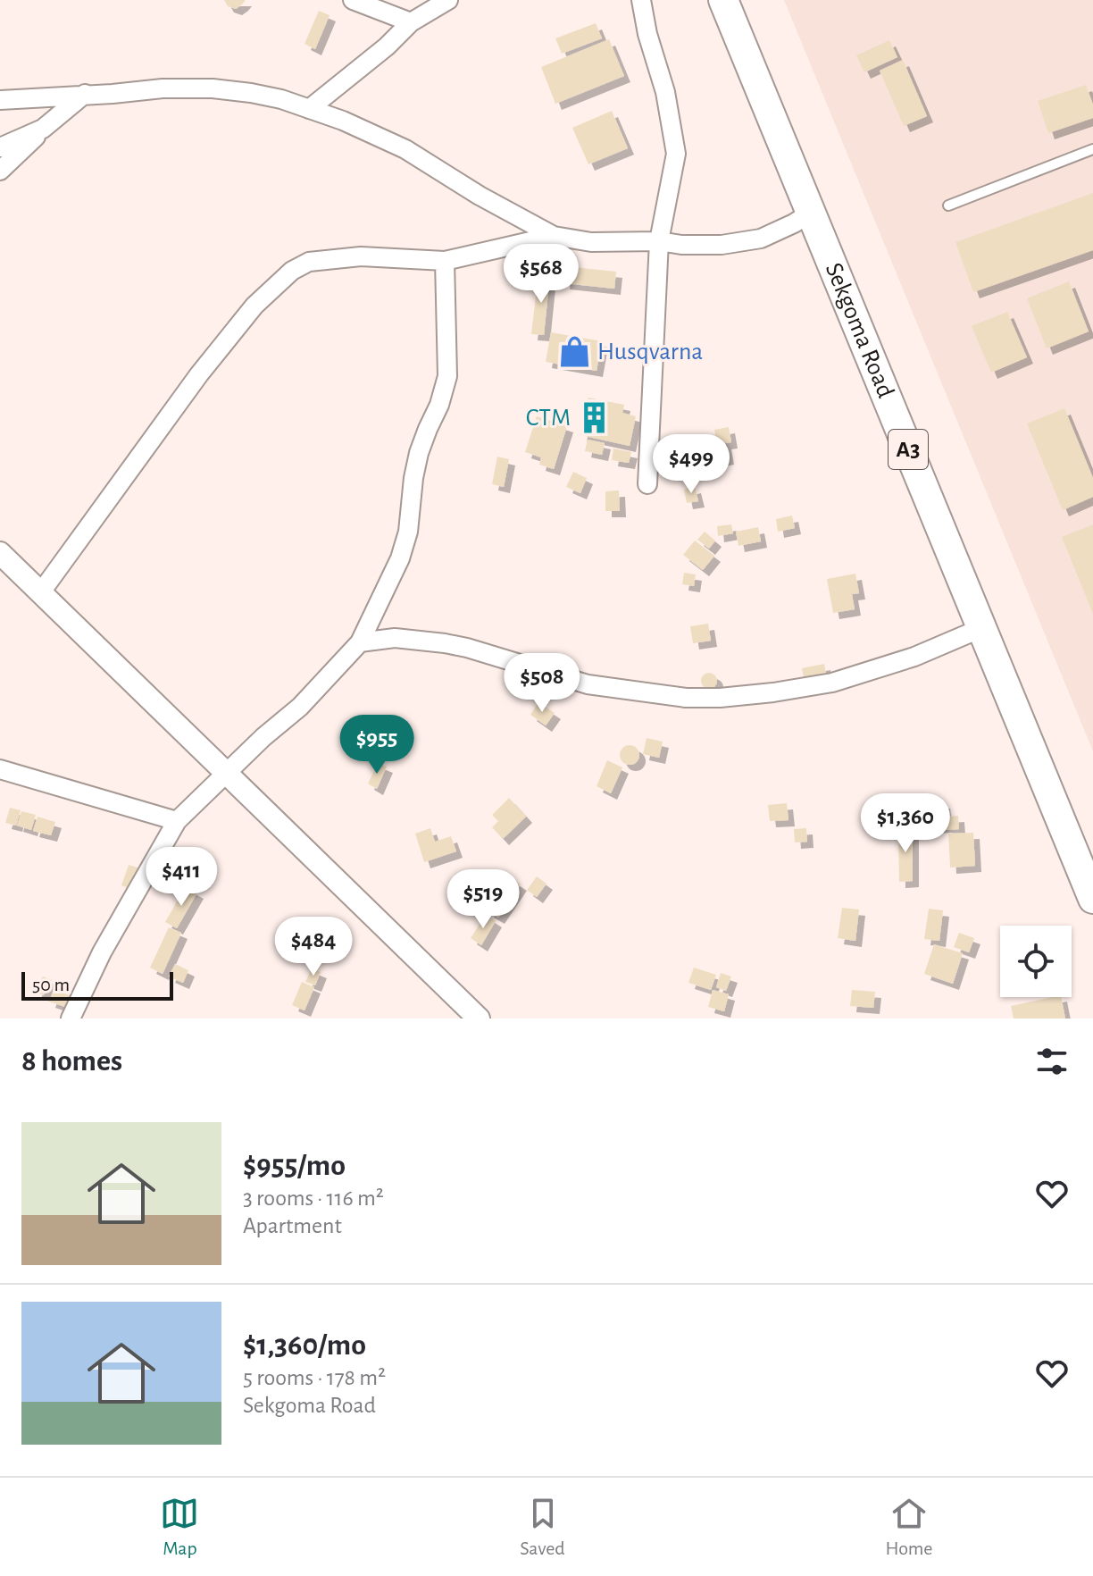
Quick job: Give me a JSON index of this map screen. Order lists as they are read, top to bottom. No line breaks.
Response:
{"streets":{"highway":["Sekgoma Road","A3"]},"places":{"shop":["Husqvarna"],"building":["CTM"]},"scale_bar":"50 m","page":{"price":["$568","$499","$508","$955","$1,360","$411","$519","$484"],"scale":"50 m","heading":"8 homes","list":[{"name":"$955/mo","note":"3 rooms · 116 m² · Apartment"},{"name":"$1,360/mo","note":"5 rooms · 178 m² · Sekgoma Road"}],"tabs":["Map","Saved","Home"]}}
